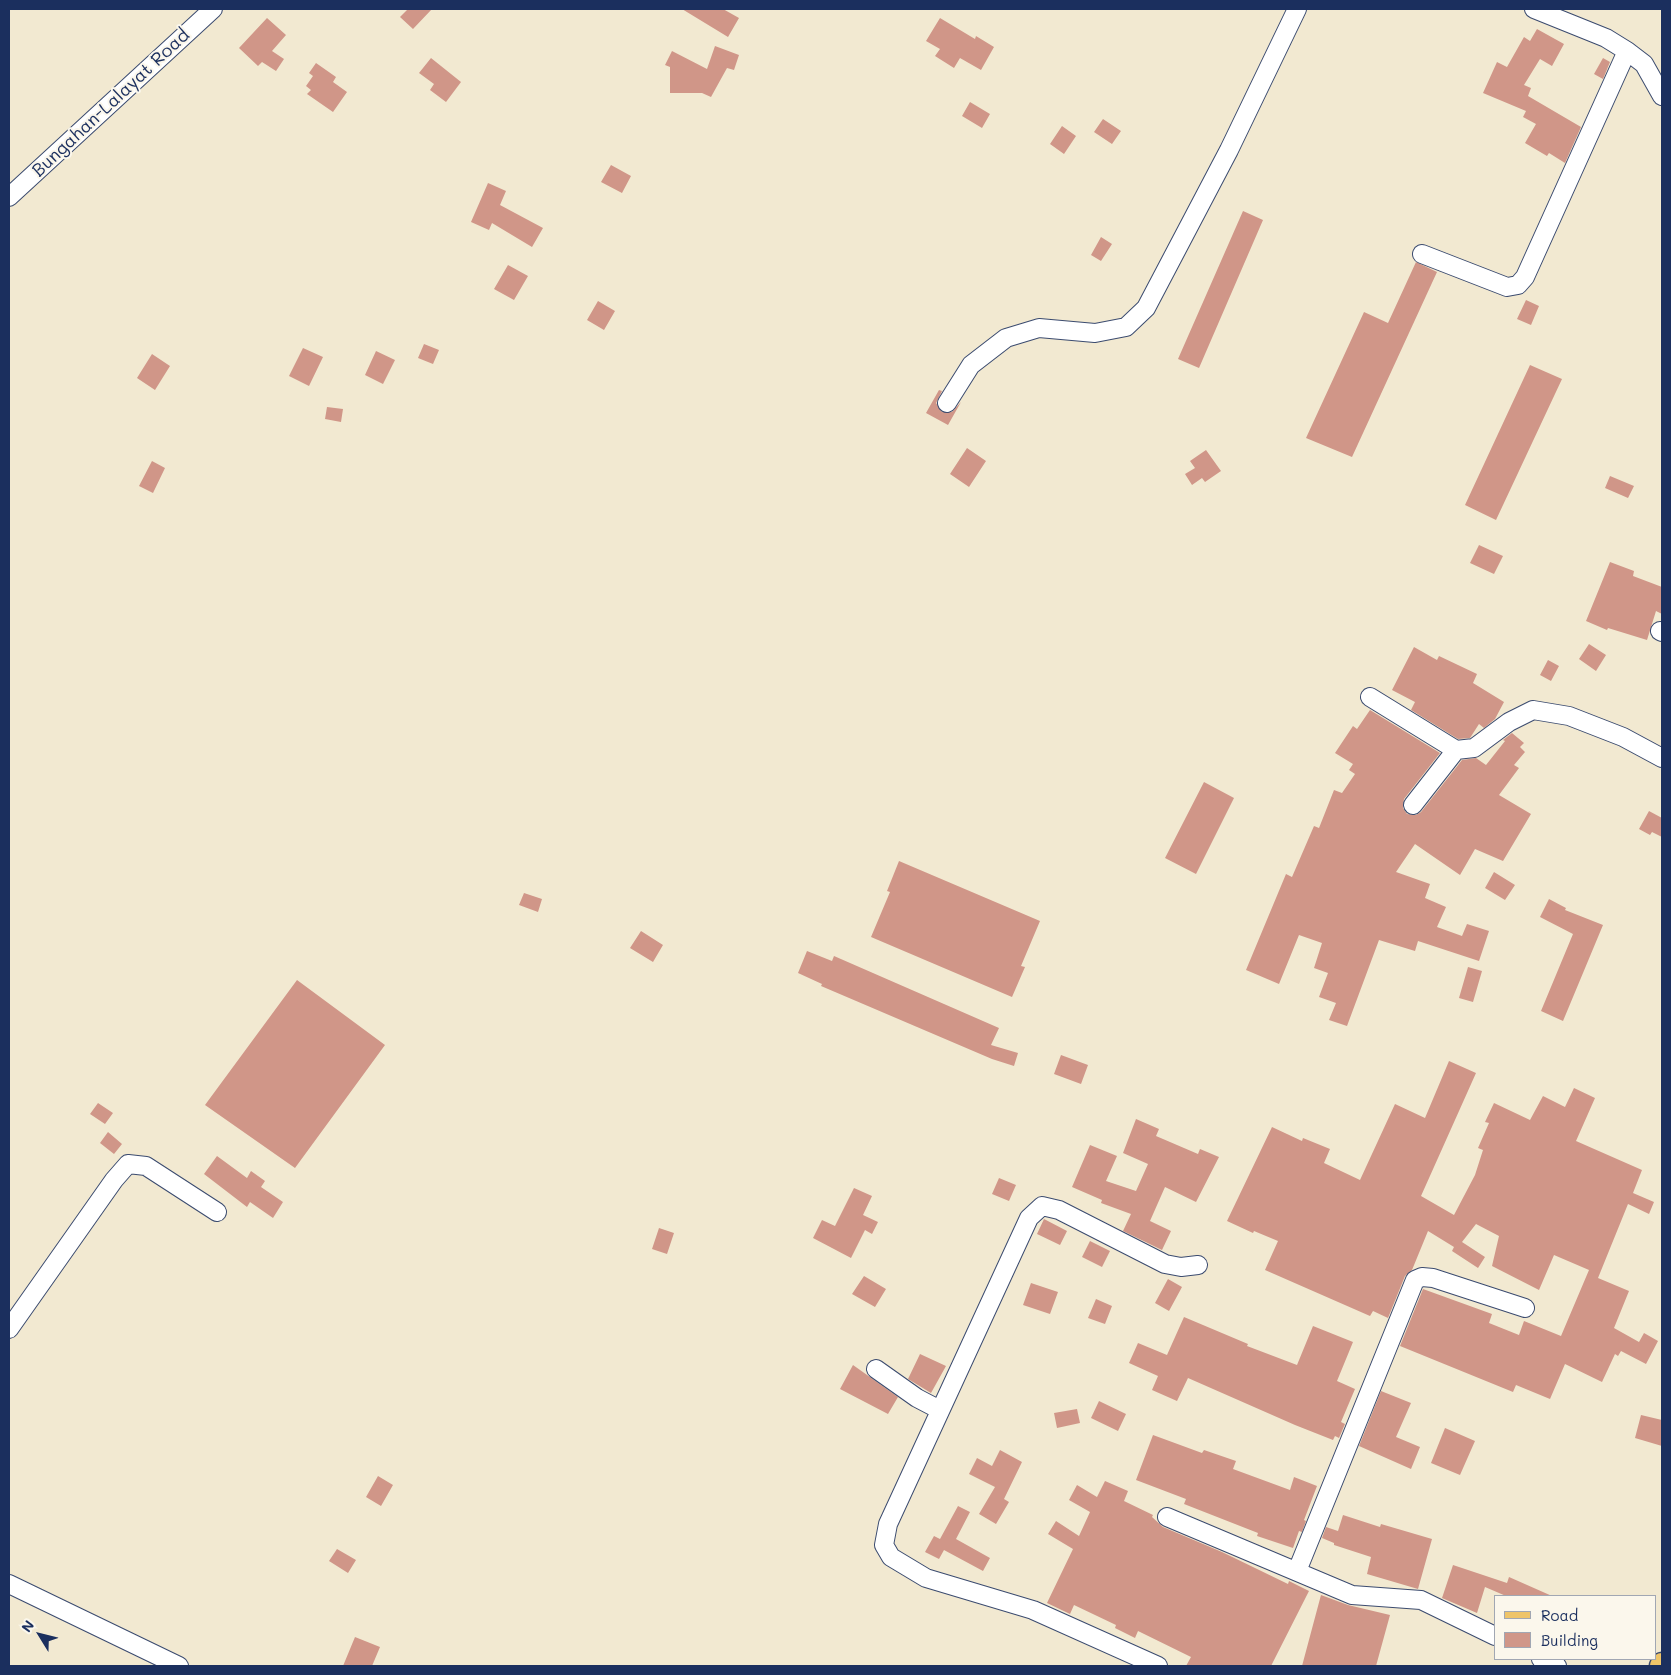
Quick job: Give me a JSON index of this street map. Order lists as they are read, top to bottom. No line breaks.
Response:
{"streets":{"street":["Bungahan-Lalayat Road"]},"legend":["Road","Building"],"north":"top left"}
